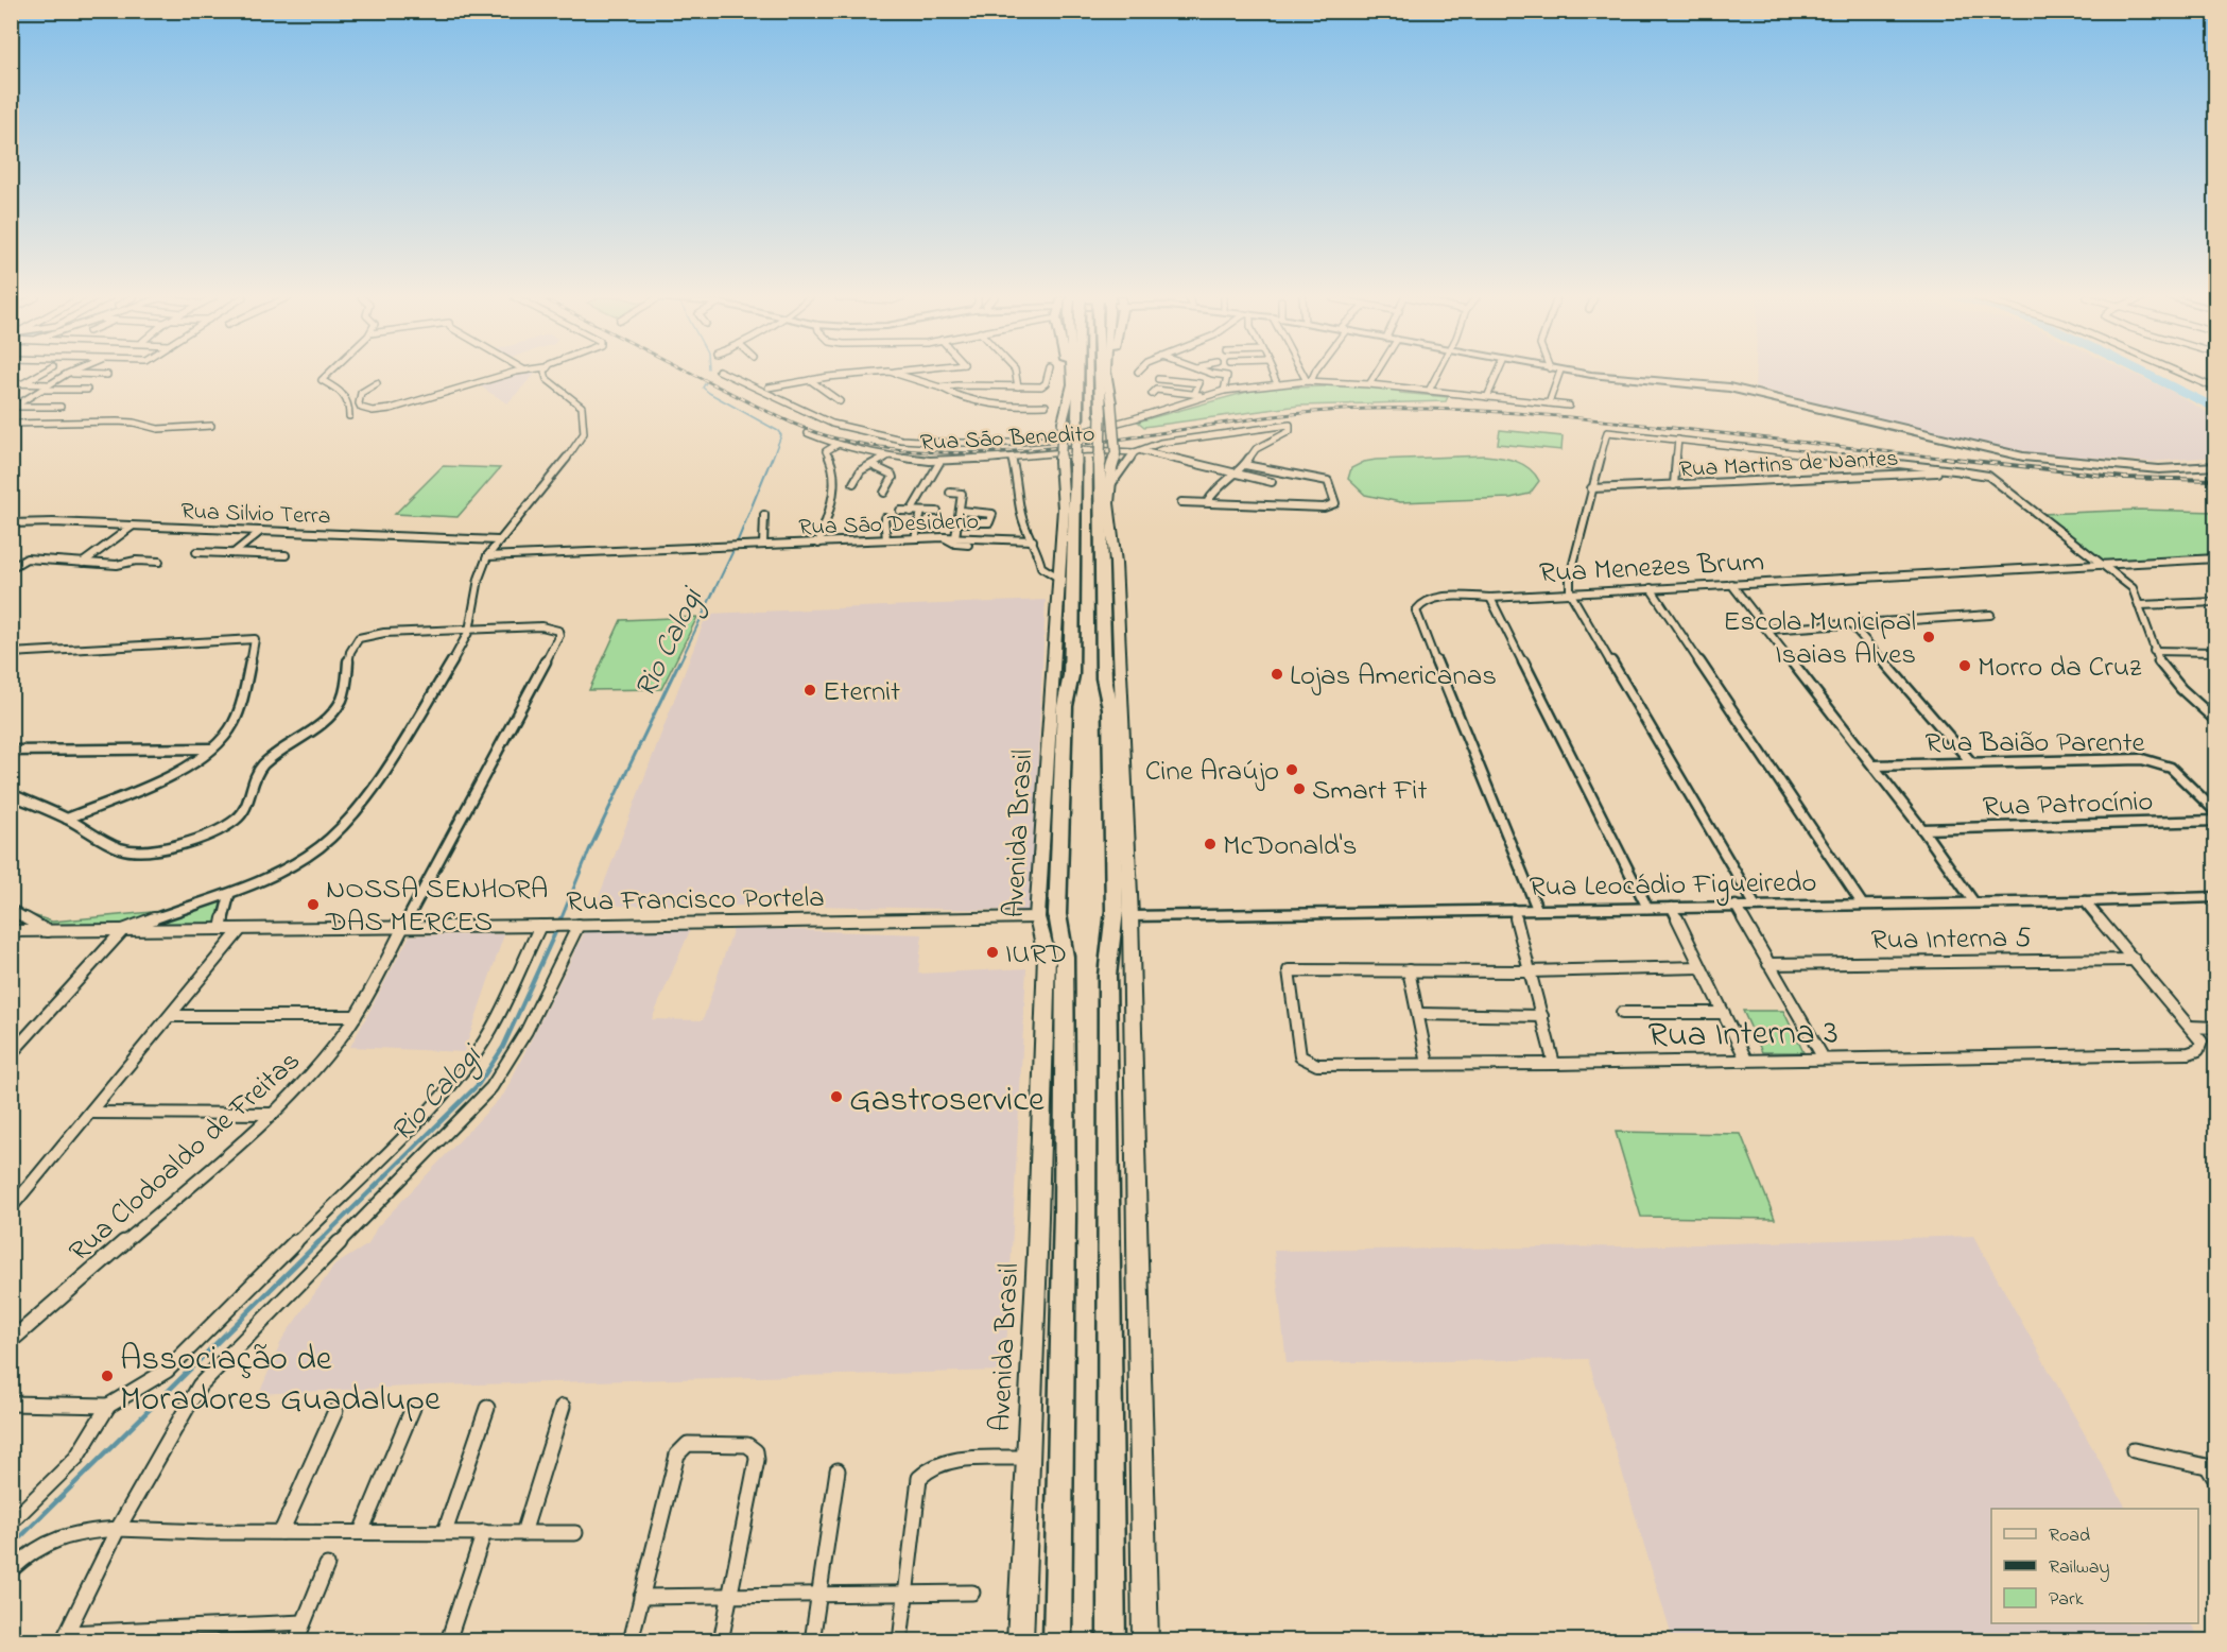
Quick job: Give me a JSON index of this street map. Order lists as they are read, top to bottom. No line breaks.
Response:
{"streets":{"highway":["Avenida Brasil"],"street":["Rua Sāo Benedito","Rua Martins de Nantes","Rua Silvio Terra","Rua Sāo Desiderio","Rua Menezes Brum","Rua Baião Parente","Rua Patrocínio","Rua Leocádio Figueiredo","Rua Francisco Portela","Rua Interna 5","Rua Interna 3","Rua Clodoaldo de Freitas"]},"crossings":[["Rua Martins de Nantes","Rua Menezes Brum"],["Rua Menezes Brum","Rua Leocádio Figueiredo"],["Avenida Brasil","Rua Francisco Portela"],["Rua Francisco Portela","Rua Clodoaldo de Freitas"]],"water":["Rio Calogi"],"places":["Escola Municipal Isaias Alves","Morro da Cruz","Lojas Americanas","Eternit","Cine Araújo","Smart Fit","McDonald's","NOSSA SENHORA DAS MERCES","IURD","Gastroservice","Associação de Moradores Guadalupe"],"legend":["Road","Railway","Park"]}
